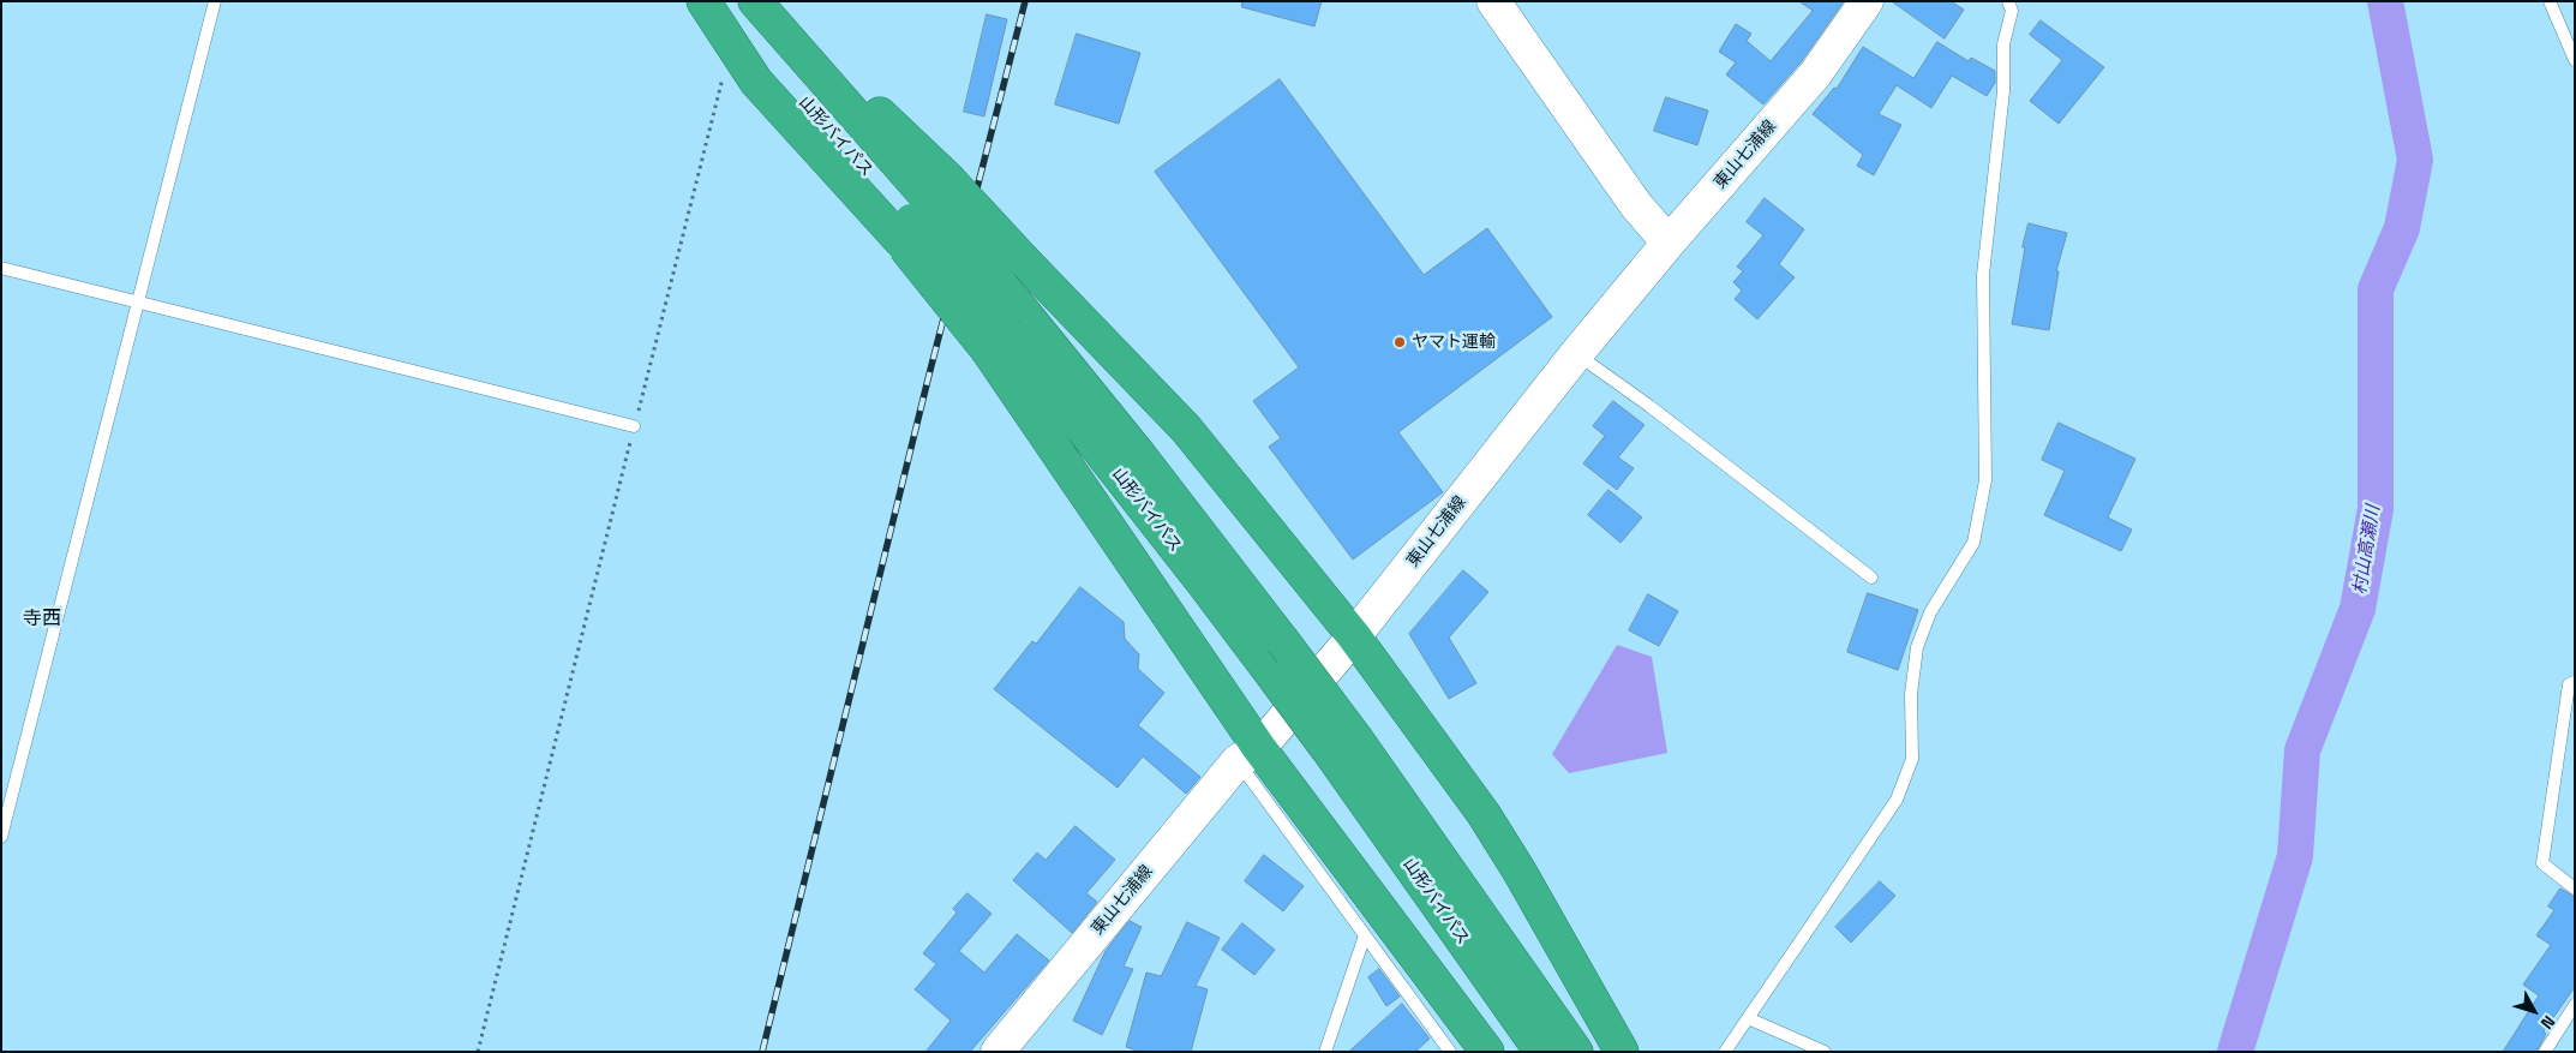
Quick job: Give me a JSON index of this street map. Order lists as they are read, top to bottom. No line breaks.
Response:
{"streets":{"highway":["山形バイパス"],"main road":["東山七浦線"]},"districts":["寺西"],"water":["村山高瀬川"],"places":["ヤマト運輸"],"north":"bottom right"}
